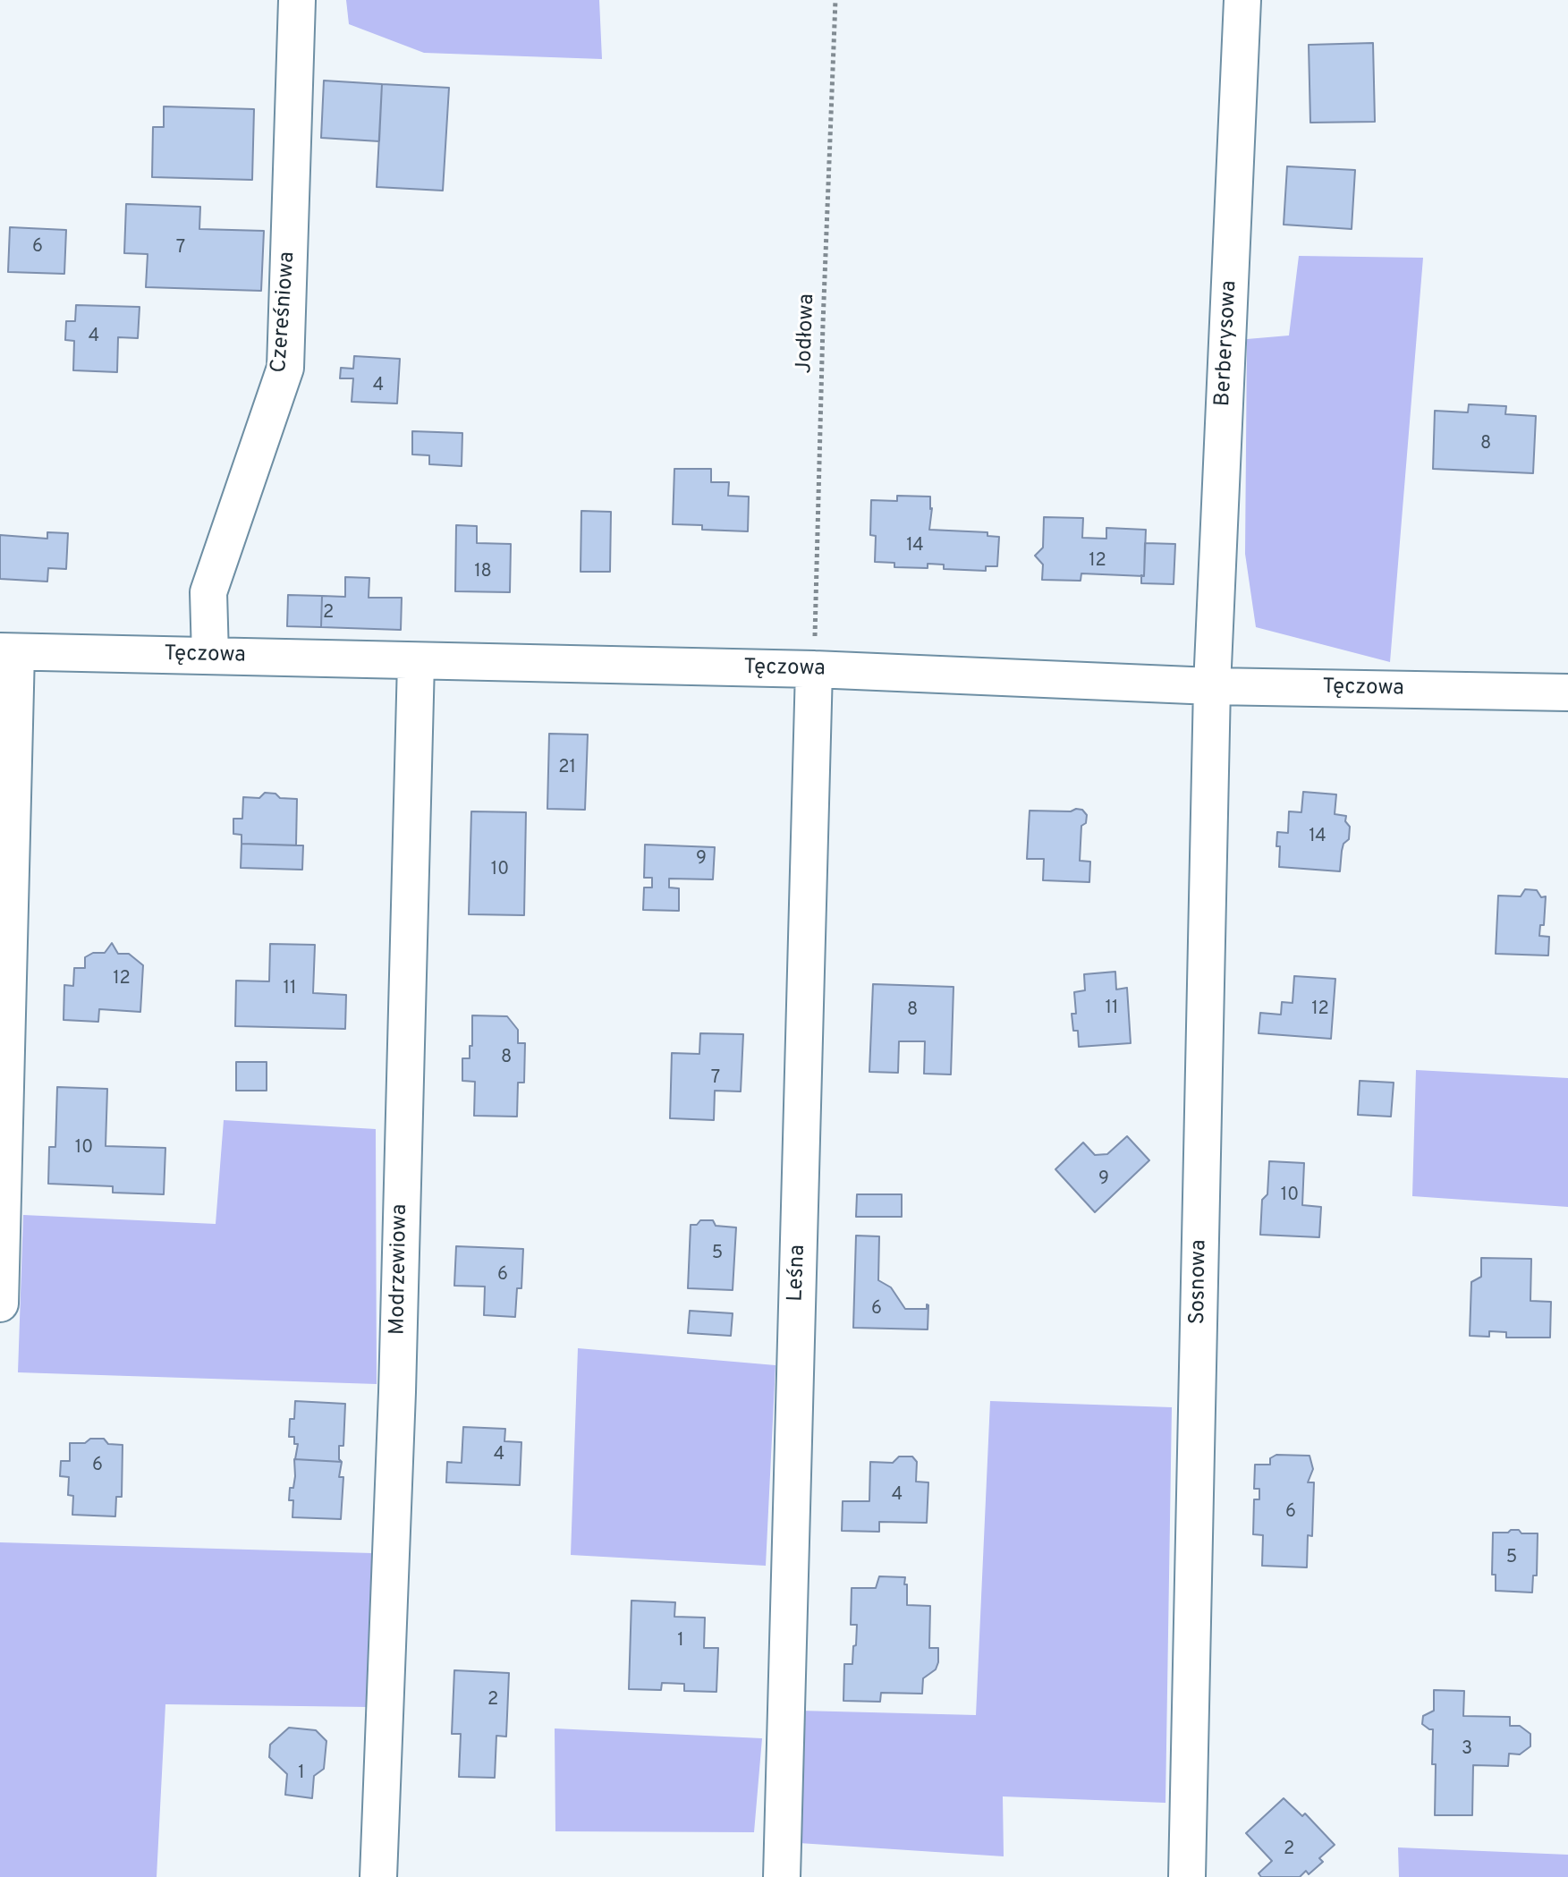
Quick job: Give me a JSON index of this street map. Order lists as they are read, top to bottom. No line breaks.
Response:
{"streets":{"street":["Czereśniowa","Berberysowa","Tęczowa","Modrzewiowa","Leśna","Sosnowa"],"path":["Jodłowa"]},"crossings":[["Czereśniowa","Tęczowa"],["Jodłowa","Tęczowa"],["Jodłowa","Leśna"],["Berberysowa","Tęczowa"],["Berberysowa","Sosnowa"],["Tęczowa","Modrzewiowa"],["Tęczowa","Leśna"],["Tęczowa","Sosnowa"]],"house_numbers":["6","7","4","4","8","14","12","18","2","21","14","9","10","12","11","11","12","8","8","7","10","9","10","5","6","6","4","6","4","6","5","1","2","3","1","2"]}
